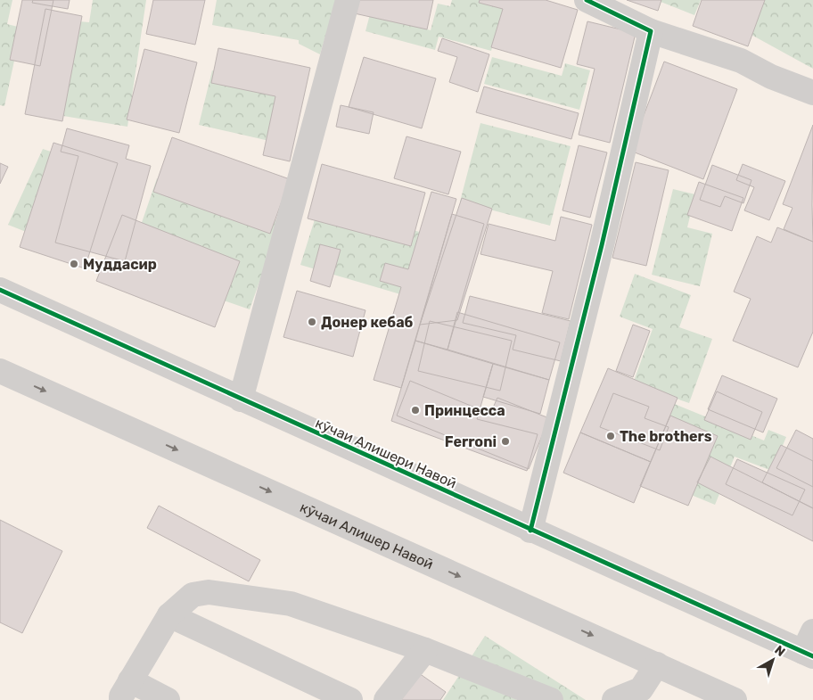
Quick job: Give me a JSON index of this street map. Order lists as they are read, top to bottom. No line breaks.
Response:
{"streets":{"street":["кӯчаи Алишери Навоӣ","кӯчаи Алишер Навоӣ"]},"places":["Муддасир","Донер кебаб","Принцесса","The brothers","Ferroni"],"north":"top right"}
